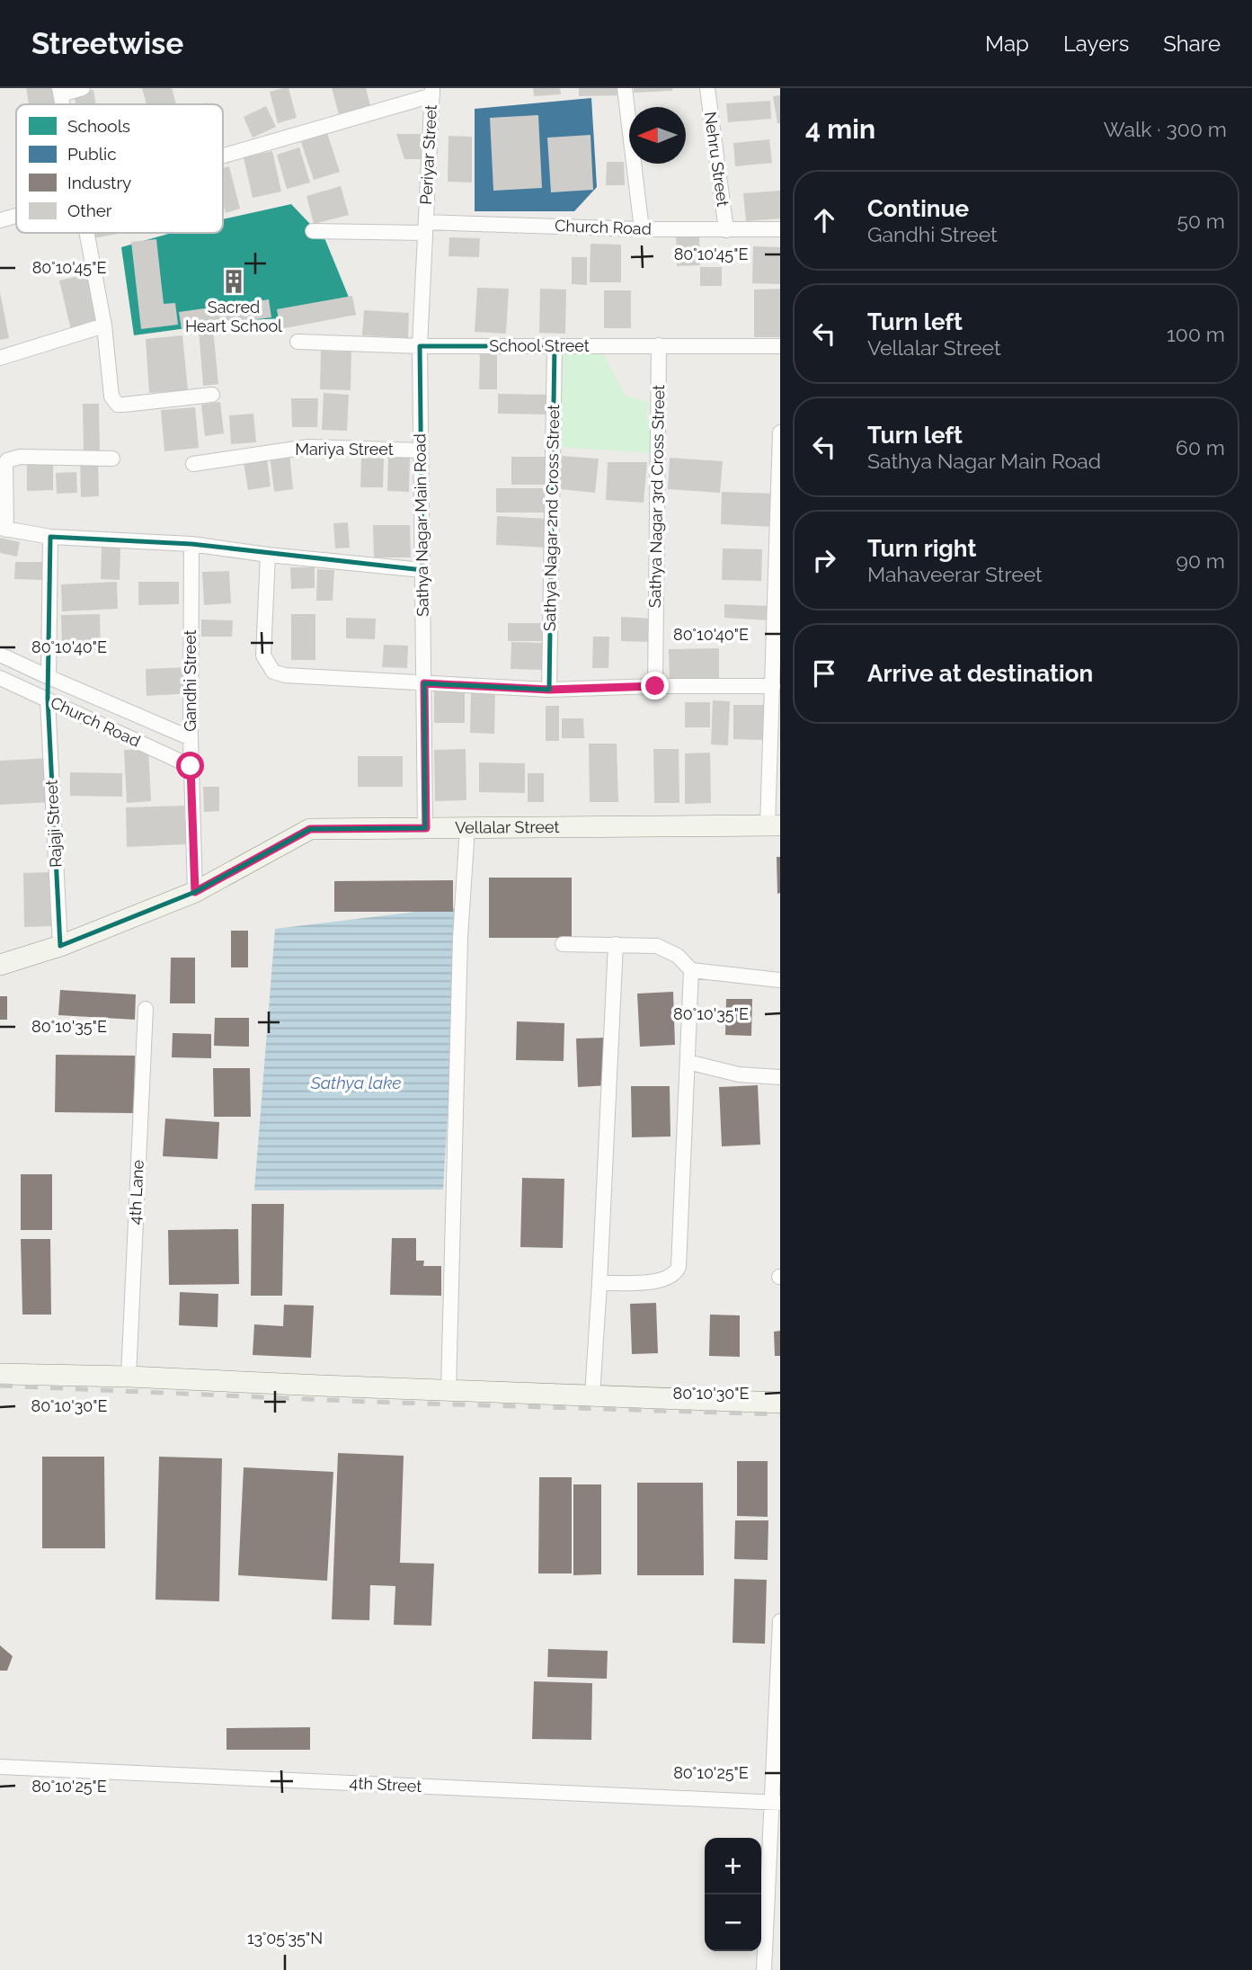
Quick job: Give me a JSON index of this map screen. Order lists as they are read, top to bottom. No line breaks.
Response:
{"streets":{"street":["Periyar Street","Nehru Street","Church Road","School Street","Mariya Street","Sathya Nagar 3rd Cross Street","Sathya Nagar 2nd Cross Street","Sathya Nagar Main Road","Gandhi Street","Rajaji Street","Vellalar Street","4th Lane","4th Street"]},"crossings":[["Periyar Street","Church Road"],["Periyar Street","Sathya Nagar Main Road"],["Nehru Street","Church Road"],["Church Road","Sathya Nagar Main Road"],["Church Road","Gandhi Street"],["Church Road","Rajaji Street"],["School Street","Sathya Nagar 3rd Cross Street"],["School Street","Sathya Nagar 2nd Cross Street"],["School Street","Sathya Nagar Main Road"],["Mariya Street","Sathya Nagar Main Road"],["Sathya Nagar Main Road","Vellalar Street"],["Gandhi Street","Vellalar Street"],["Rajaji Street","Vellalar Street"]],"water":["Sathya lake"],"places":{"building":["Sacred Heart School"]},"legend":["Schools","Public","Industry","Other"],"north":"left","page":{"header":"Streetwise","nav":["Map","Layers","Share"],"heading":["4 min","Walk · 300 m"],"list":[["Continue","Gandhi Street","50 m"],["Turn left","Vellalar Street","100 m"],["Turn left","Sathya Nagar Main Road","60 m"],["Turn right","Mahaveerar Street","90 m"],"Arrive at destination"],"map_buttons":["+","−"]},"coordinates":["80°10'45\"E","80°10'40\"E","80°10'35\"E","80°10'30\"E","80°10'25\"E","13°05'35\"N"]}
